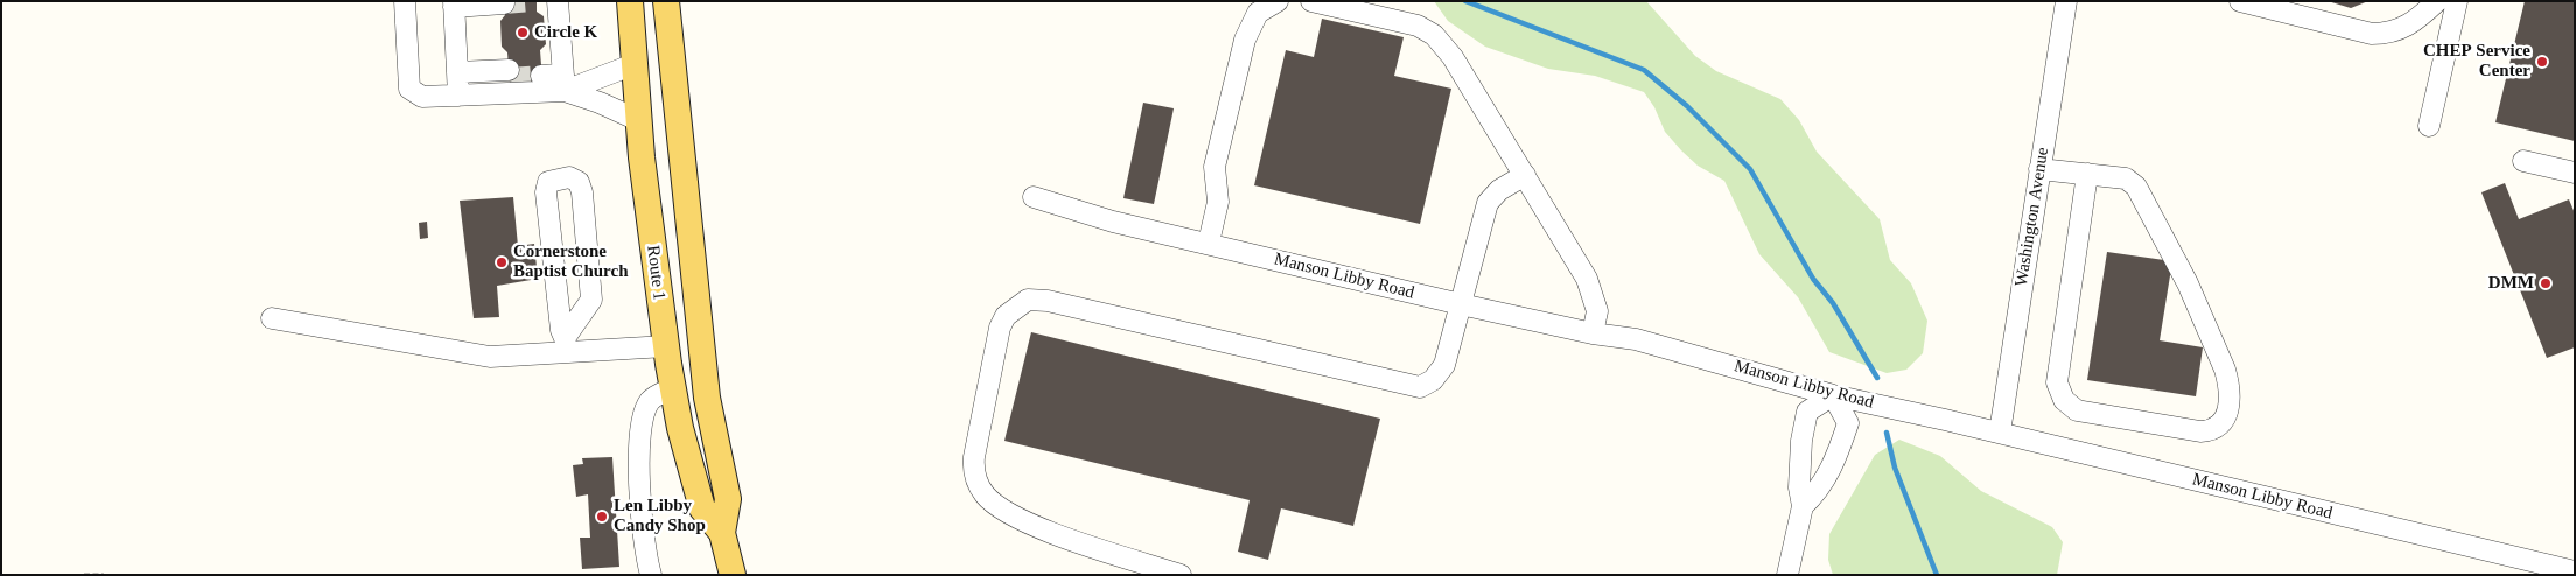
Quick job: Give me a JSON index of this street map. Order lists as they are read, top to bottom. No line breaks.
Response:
{"streets":{"main road":["Route 1"],"street":["Washington Avenue","Manson Libby Road"]},"crossings":[["Washington Avenue","Manson Libby Road"]],"places":["Circle K","CHEP Service Center","Cornerstone Baptist Church","DMM","Len Libby Candy Shop"]}
